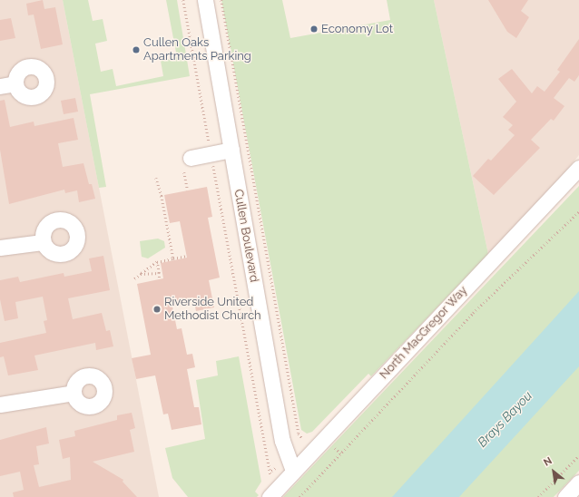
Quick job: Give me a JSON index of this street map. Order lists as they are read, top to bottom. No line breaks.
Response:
{"streets":{"street":["Cullen Boulevard","North MacGregor Way"]},"crossings":[["Cullen Boulevard","North MacGregor Way"]],"water":["Brays Bayou"],"places":["Economy Lot","Cullen Oaks Apartments Parking","Riverside United Methodist Church"],"north":"top left"}
